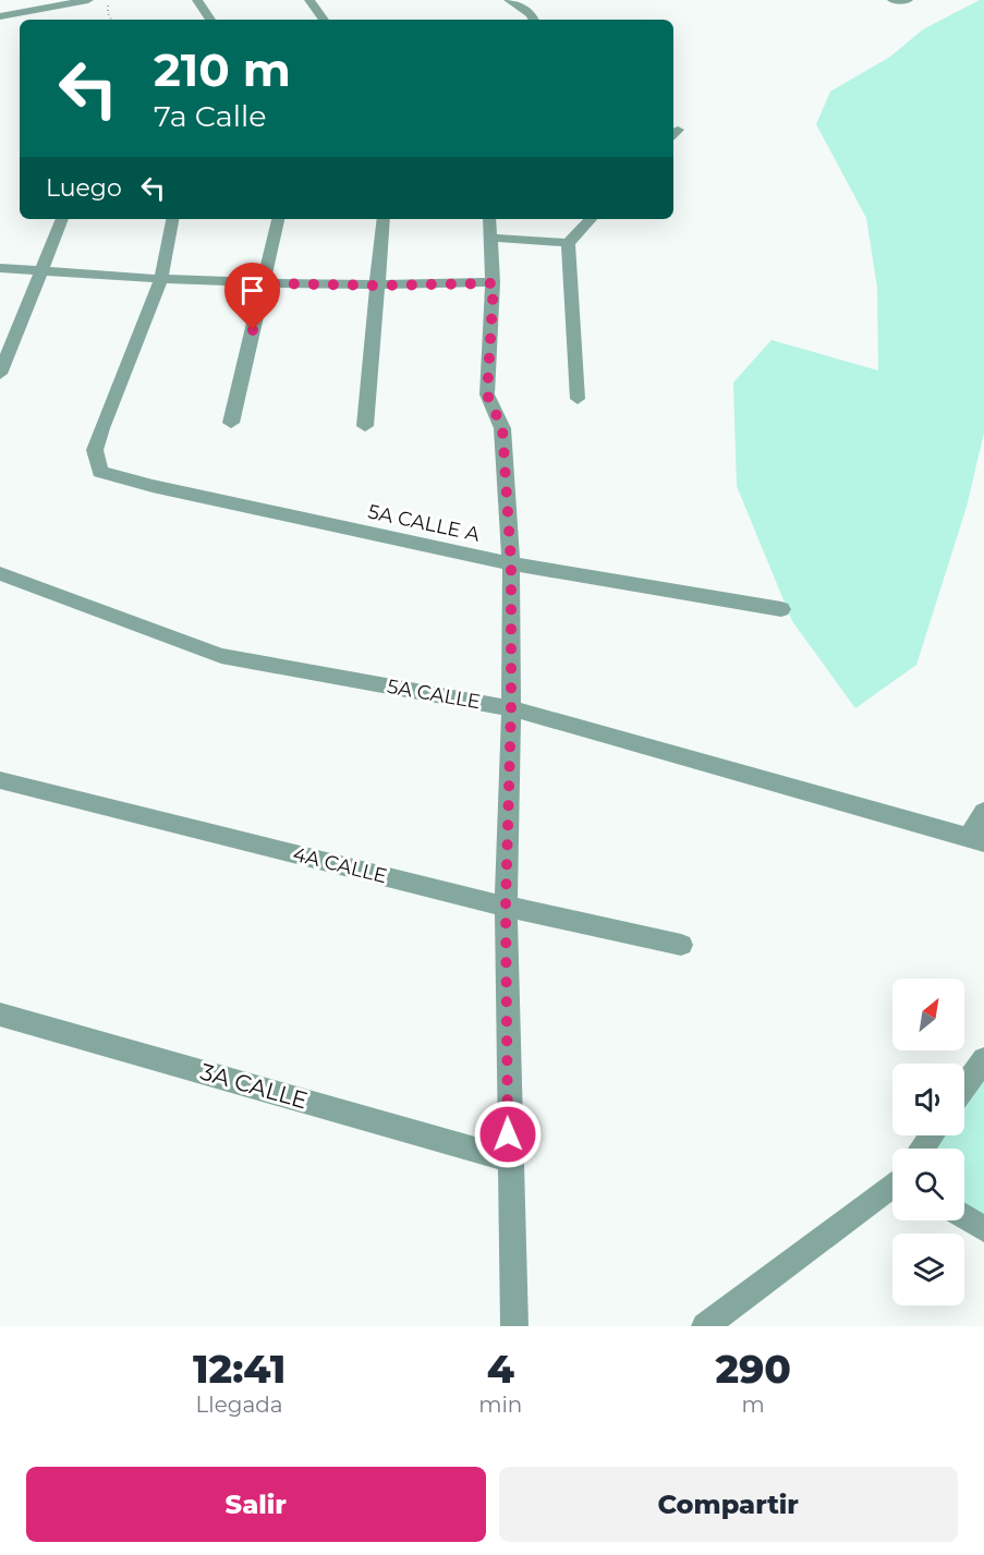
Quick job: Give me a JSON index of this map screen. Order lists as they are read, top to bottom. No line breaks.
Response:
{"streets":{"street":["5A CALLE A","5A CALLE","4A CALLE","3A CALLE"]},"north":"top right","page":{"turn":["210 m","7a Calle"],"then":"Luego","eta":["12:41","Llegada","4","min","290","m"],"buttons":["Salir","Compartir"]}}
